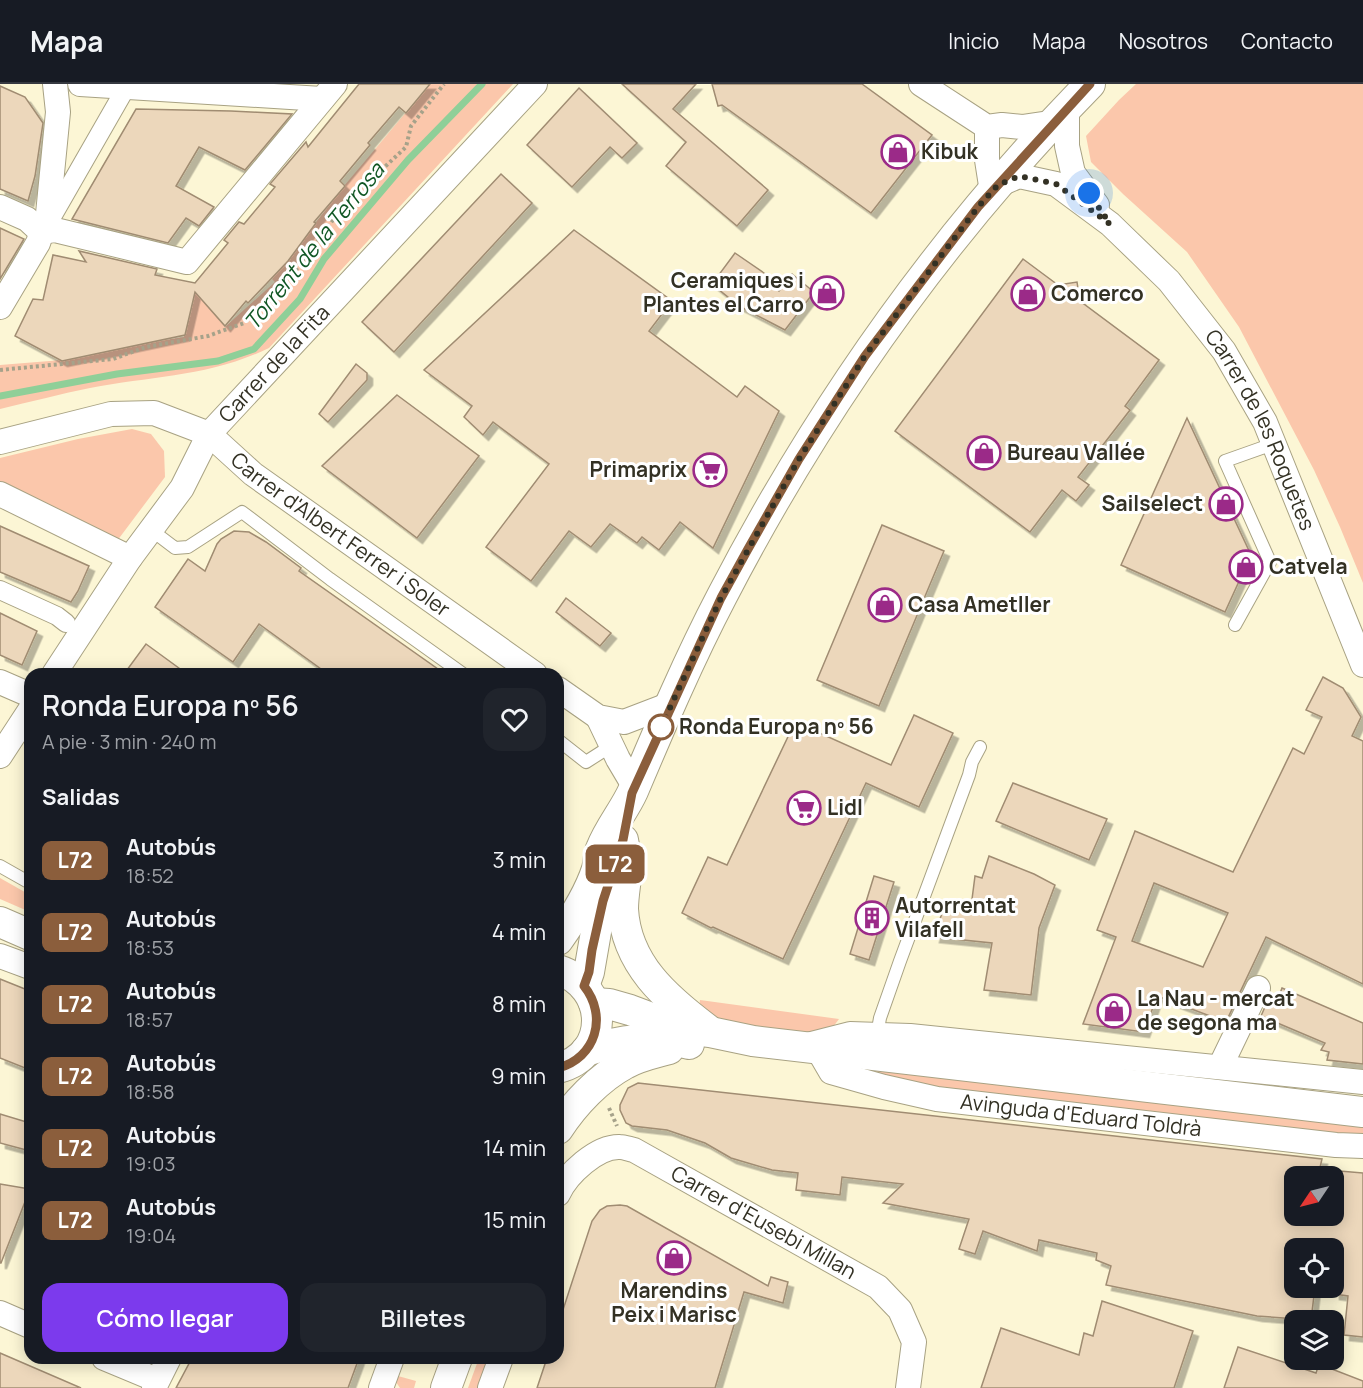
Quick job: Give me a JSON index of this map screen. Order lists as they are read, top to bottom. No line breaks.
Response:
{"streets":{"street":["Carrer de la Fita","Carrer de les Roquetes","Carrer d'Albert Ferrer i Soler","Avinguda d'Eduard Toldrà","Carrer d'Eusebi Millan"]},"crossings":[["Carrer de la Fita","Carrer d'Albert Ferrer i Soler"]],"water":["Torrent de la Terrosa"],"places":{"shop":["Kibuk","Ceramiques i Plantes el Carro","Comerco","Bureau Vallée","Sailselect","Catvela","Casa Ametller","La Nau - mercat de segona ma","Marendins Peix i Marisc"],"supermarket":["Primaprix","Lidl"],"other":["Ronda Europa nº 56"],"building":["Autorrentat Vilafell"]},"lines":["bus line L72"],"north":"bottom left","page":{"header":"Mapa","nav":["Inicio","Mapa","Nosotros","Contacto"],"on_map":"L72","heading":[["Ronda Europa nº 56","A pie · 3 min · 240 m"],"Salidas"],"list":[{"mark":"L72","name":"Autobús","note":"18:52","value":"3 min"},{"mark":"L72","name":"Autobús","note":"18:53","value":"4 min"},{"mark":"L72","name":"Autobús","note":"18:57","value":"8 min"},{"mark":"L72","name":"Autobús","note":"18:58","value":"9 min"},{"mark":"L72","name":"Autobús","note":"19:03","value":"14 min"},{"mark":"L72","name":"Autobús","note":"19:04","value":"15 min"}],"buttons":["Cómo llegar","Billetes"]}}
